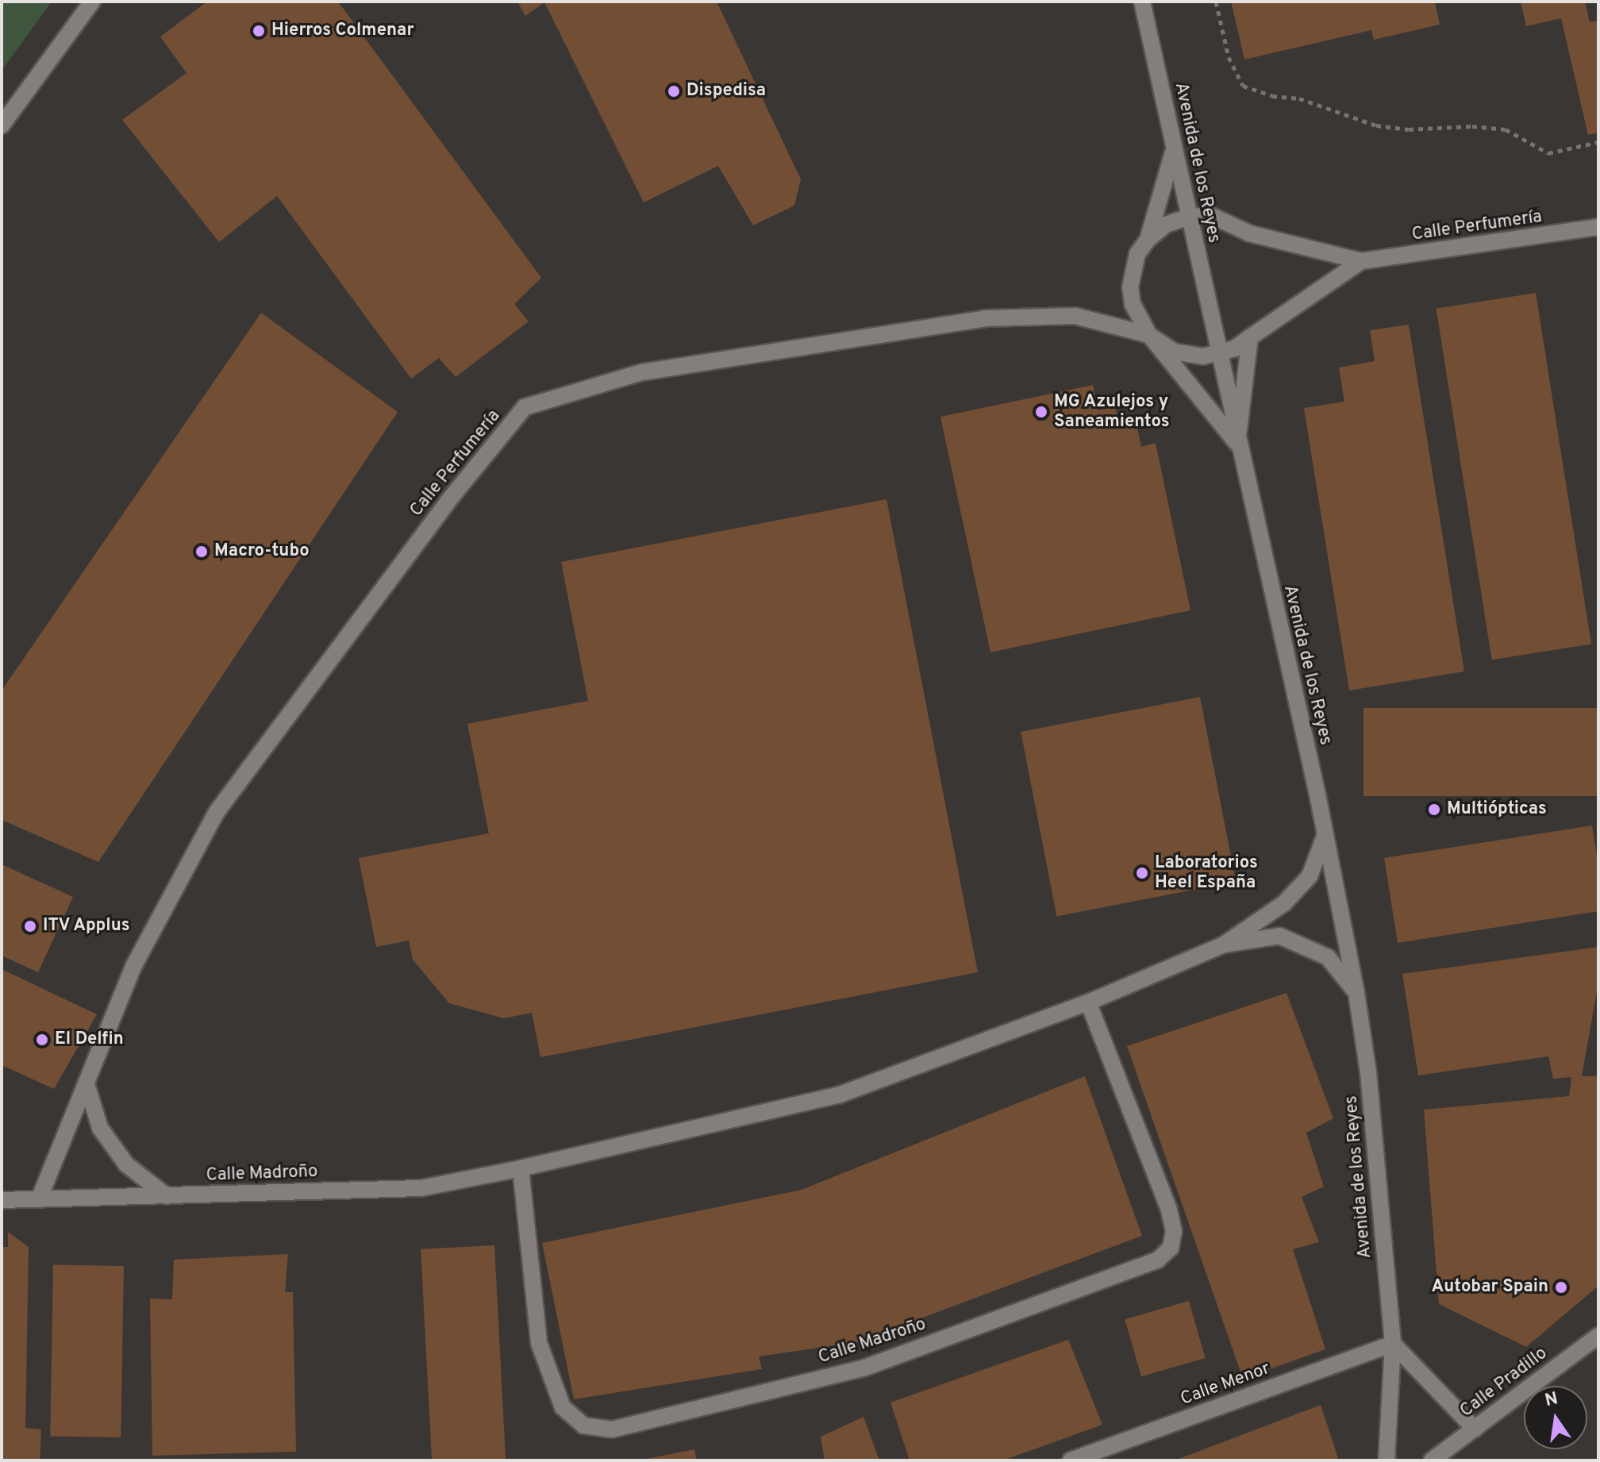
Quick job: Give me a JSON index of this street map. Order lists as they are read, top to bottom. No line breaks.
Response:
{"streets":{"street":["Avenida de los Reyes","Calle Perfumería","Calle Madroño","Calle Pradillo","Calle Menor"]},"crossings":[["Avenida de los Reyes","Calle Perfumería"],["Avenida de los Reyes","Calle Madroño"],["Avenida de los Reyes","Calle Menor"],["Calle Perfumería","Calle Madroño"]],"places":["Hierros Colmenar","Dispedisa","MG Azulejos y Saneamientos","Macro-tubo","Multiópticas","Laboratorios Heel España","ITV Applus","El Delfin","Autobar Spain"],"north":"top"}
